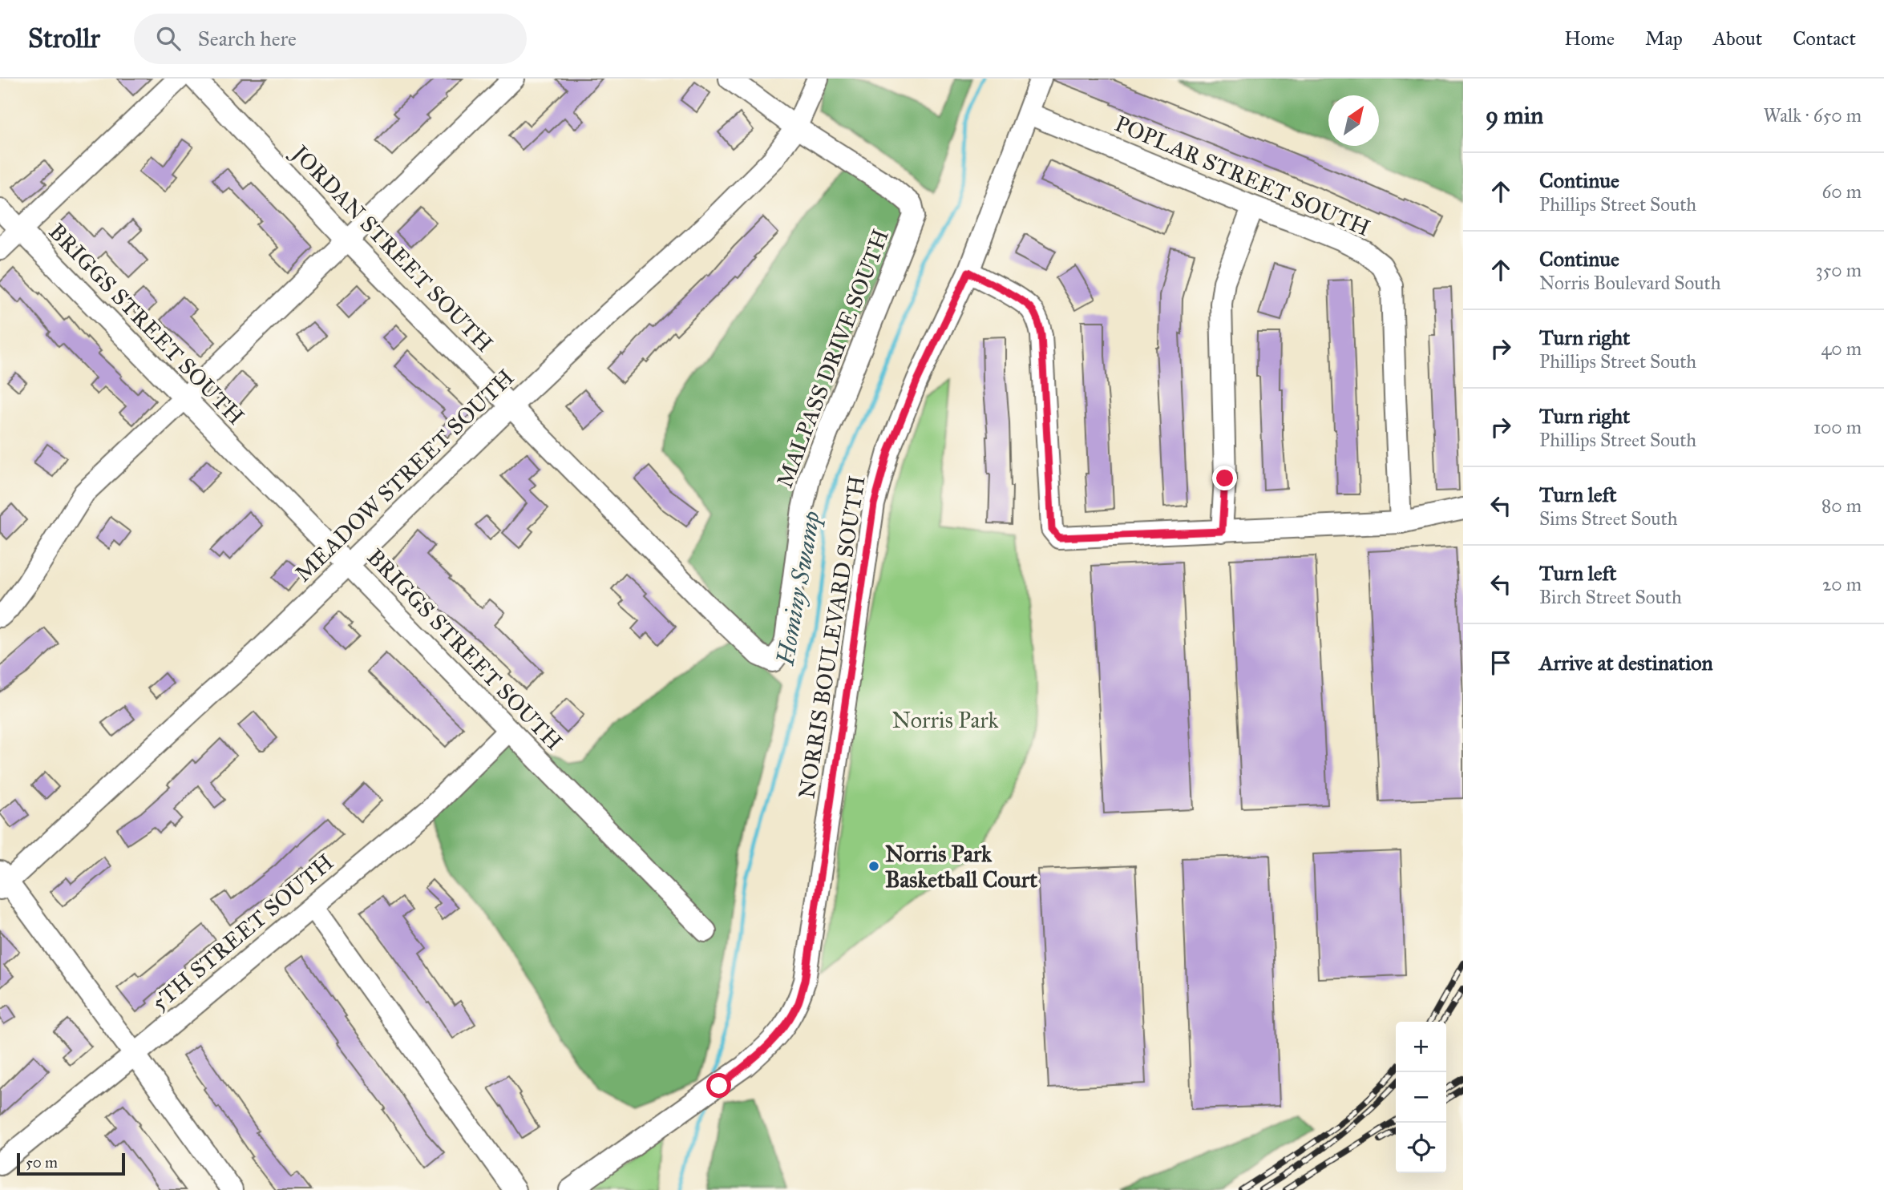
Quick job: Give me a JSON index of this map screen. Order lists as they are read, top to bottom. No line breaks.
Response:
{"streets":{"street":["POPLAR STREET SOUTH","JORDAN STREET SOUTH","BRIGGS STREET SOUTH","MALPASS DRIVE SOUTH","MEADOW STREET SOUTH","NORRIS BOULEVARD SOUTH","5TH STREET SOUTH"]},"crossings":[["POPLAR STREET SOUTH","NORRIS BOULEVARD SOUTH"],["JORDAN STREET SOUTH","MALPASS DRIVE SOUTH"],["JORDAN STREET SOUTH","MEADOW STREET SOUTH"],["BRIGGS STREET SOUTH","MEADOW STREET SOUTH"],["BRIGGS STREET SOUTH","5TH STREET SOUTH"],["MALPASS DRIVE SOUTH","MEADOW STREET SOUTH"]],"water":["Hominy Swamp"],"parks":["Norris Park"],"places":["Norris Park Basketball Court"],"scale_bar":"50 m","north":"top right","page":{"header":"Strollr","search":"Search here","nav":["Home","Map","About","Contact"],"heading":["9 min","Walk · 650 m"],"list":[["Continue","Phillips Street South","60 m"],["Continue","Norris Boulevard South","350 m"],["Turn right","Phillips Street South","40 m"],["Turn right","Phillips Street South","100 m"],["Turn left","Sims Street South","80 m"],["Turn left","Birch Street South","20 m"],"Arrive at destination"],"map_buttons":["+","−"],"scale":"50 m"}}
